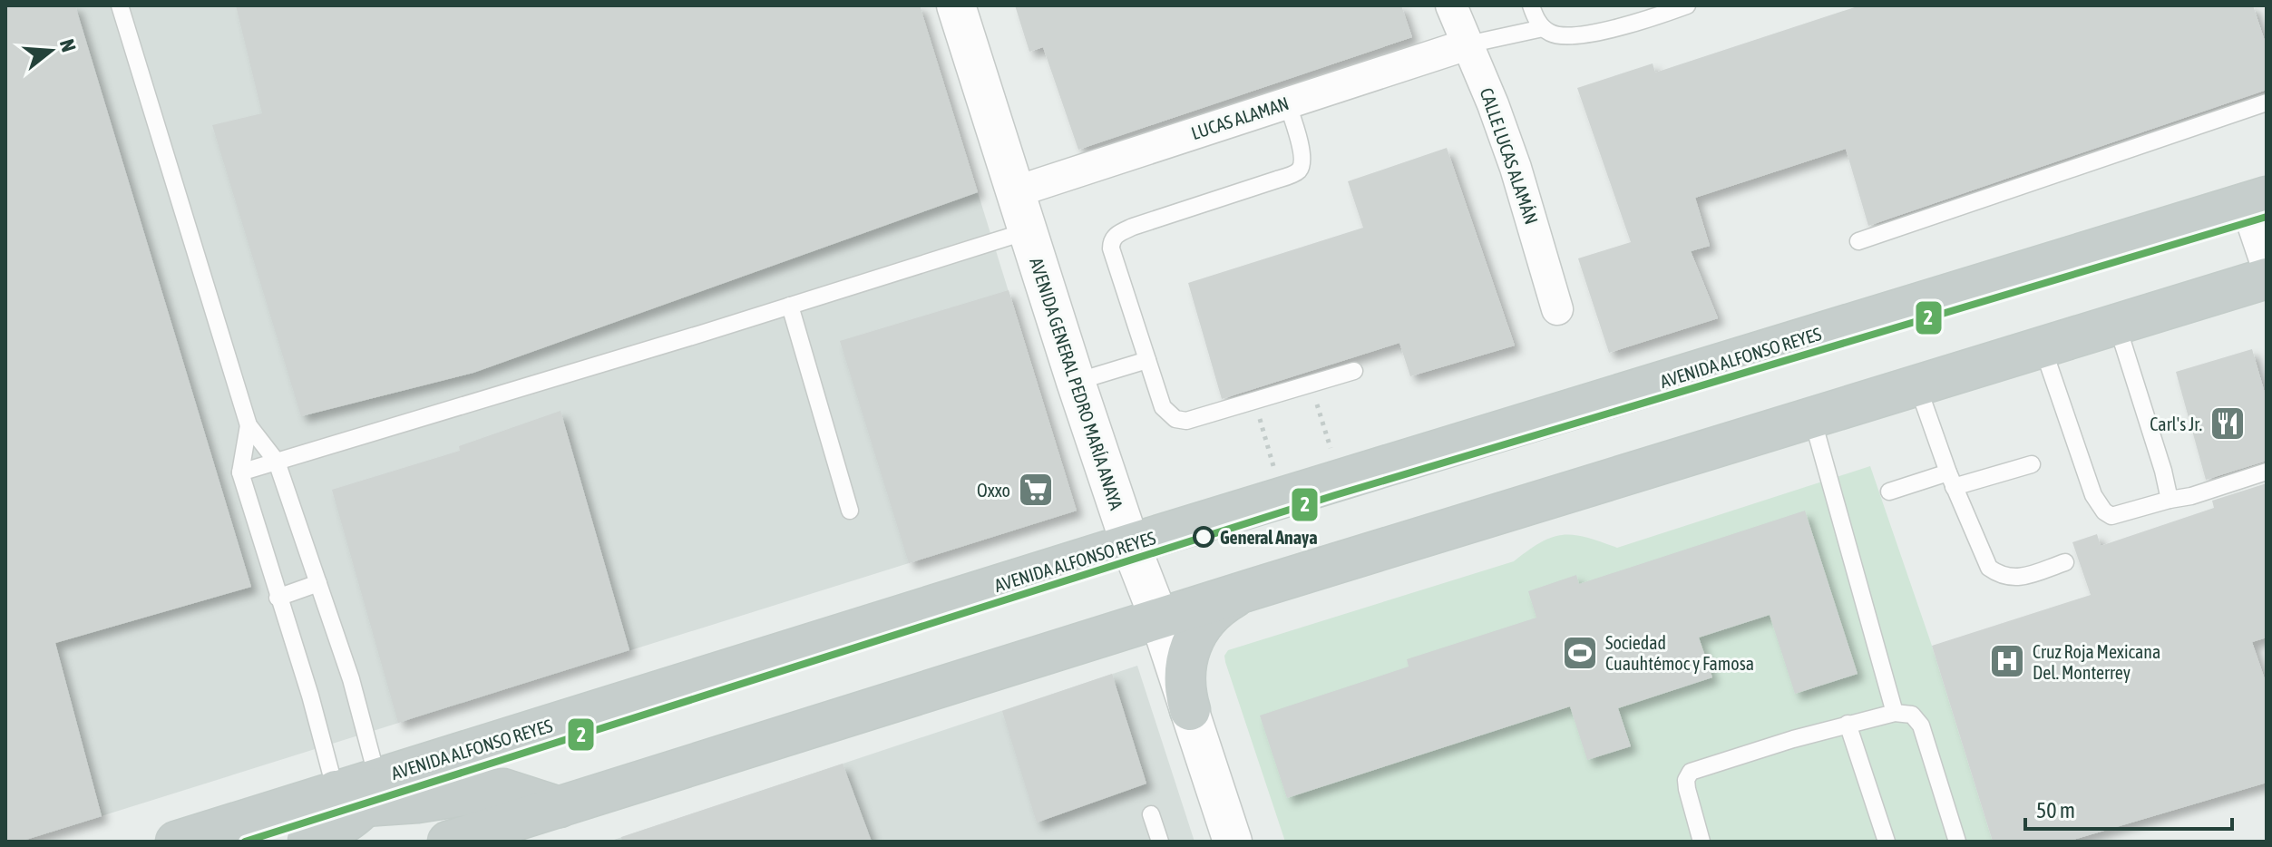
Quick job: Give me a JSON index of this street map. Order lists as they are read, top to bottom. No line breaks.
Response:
{"streets":{"highway":["AVENIDA ALFONSO REYES"],"street":["LUCAS ALAMAN","CALLE LUCAS ALAMÁN","AVENIDA GENERAL PEDRO MARÍA ANAYA"]},"crossings":[["LUCAS ALAMAN","CALLE LUCAS ALAMÁN"],["LUCAS ALAMAN","AVENIDA GENERAL PEDRO MARÍA ANAYA"],["AVENIDA ALFONSO REYES","AVENIDA GENERAL PEDRO MARÍA ANAYA"]],"places":{"restaurant":["Carl's Jr."],"supermarket":["Oxxo"],"other":["General Anaya"],"sports":["Sociedad Cuauhtémoc y Famosa"],"hospital":["Cruz Roja Mexicana Del. Monterrey"]},"lines":["transit line 2"],"scale_bar":"50 m","north":"right"}
